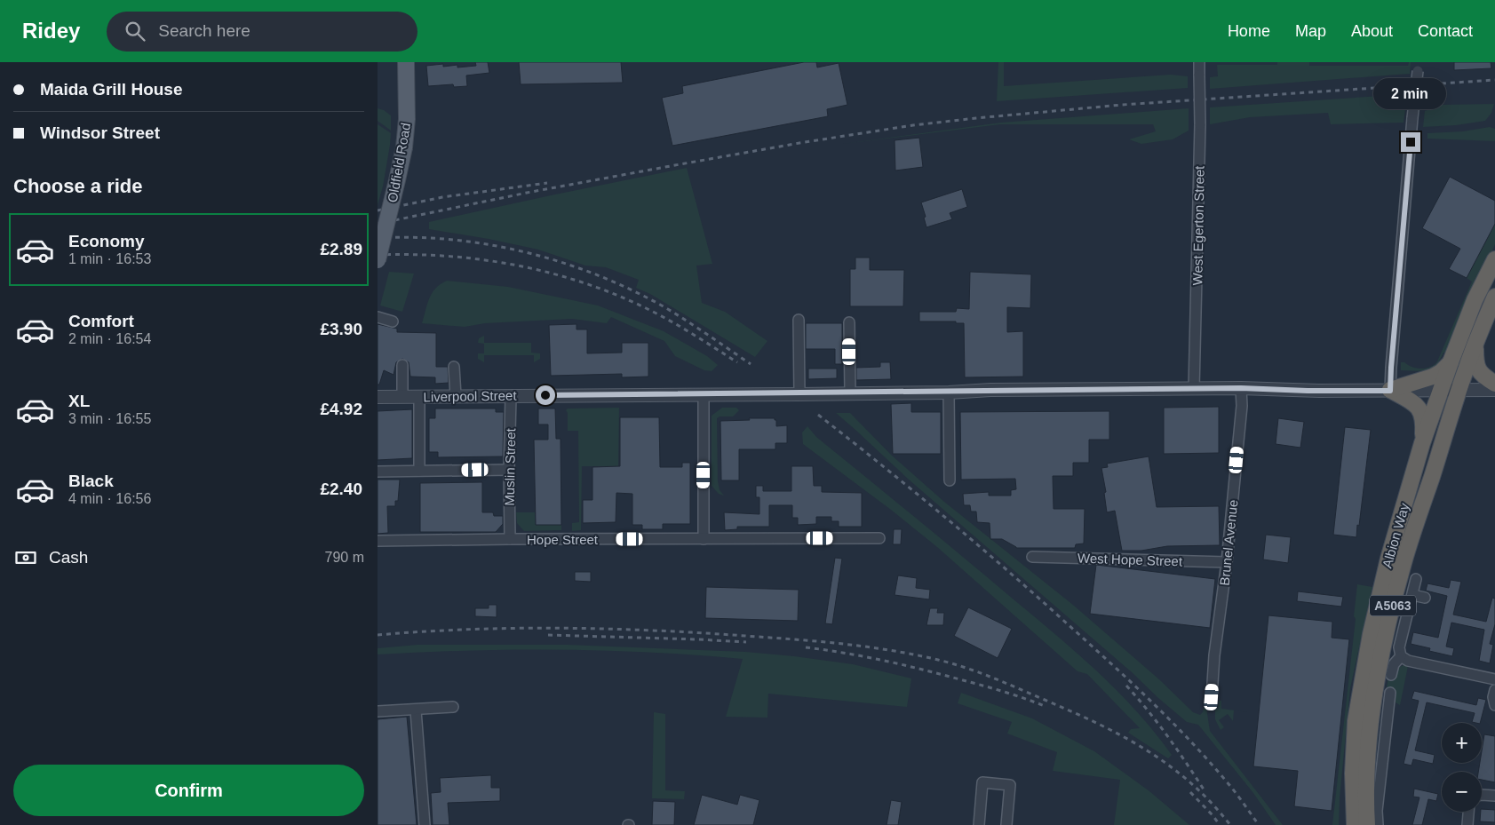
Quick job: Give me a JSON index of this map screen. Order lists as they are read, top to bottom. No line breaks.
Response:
{"streets":{"highway":["Albion Way","A5063"],"main road":["Oldfield Road"],"street":["West Egerton Street","Liverpool Street","Muslin Street","Hope Street","Brunel Avenue","West Hope Street"]},"crossings":[["West Egerton Street","Liverpool Street"],["Liverpool Street","Muslin Street"],["Liverpool Street","Albion Way"],["Liverpool Street","Brunel Avenue"],["Muslin Street","Hope Street"],["Albion Way","A5063"],["Brunel Avenue","West Hope Street"]],"page":{"header":"Ridey","search":"Search here","nav":["Home","Map","About","Contact"],"banner":["Maida Grill House","Windsor Street"],"bubble":"2 min","heading":"Choose a ride","list":[{"name":"Economy","note":"1 min · 16:53","value":"£2.89"},{"name":"Comfort","note":"2 min · 16:54","value":"£3.90"},{"name":"XL","note":"3 min · 16:55","value":"£4.92"},{"name":"Black","note":"4 min · 16:56","value":"£2.40"}],"pay":["Cash","790 m"],"map_buttons":["+","−"],"buttons":"Confirm"}}
